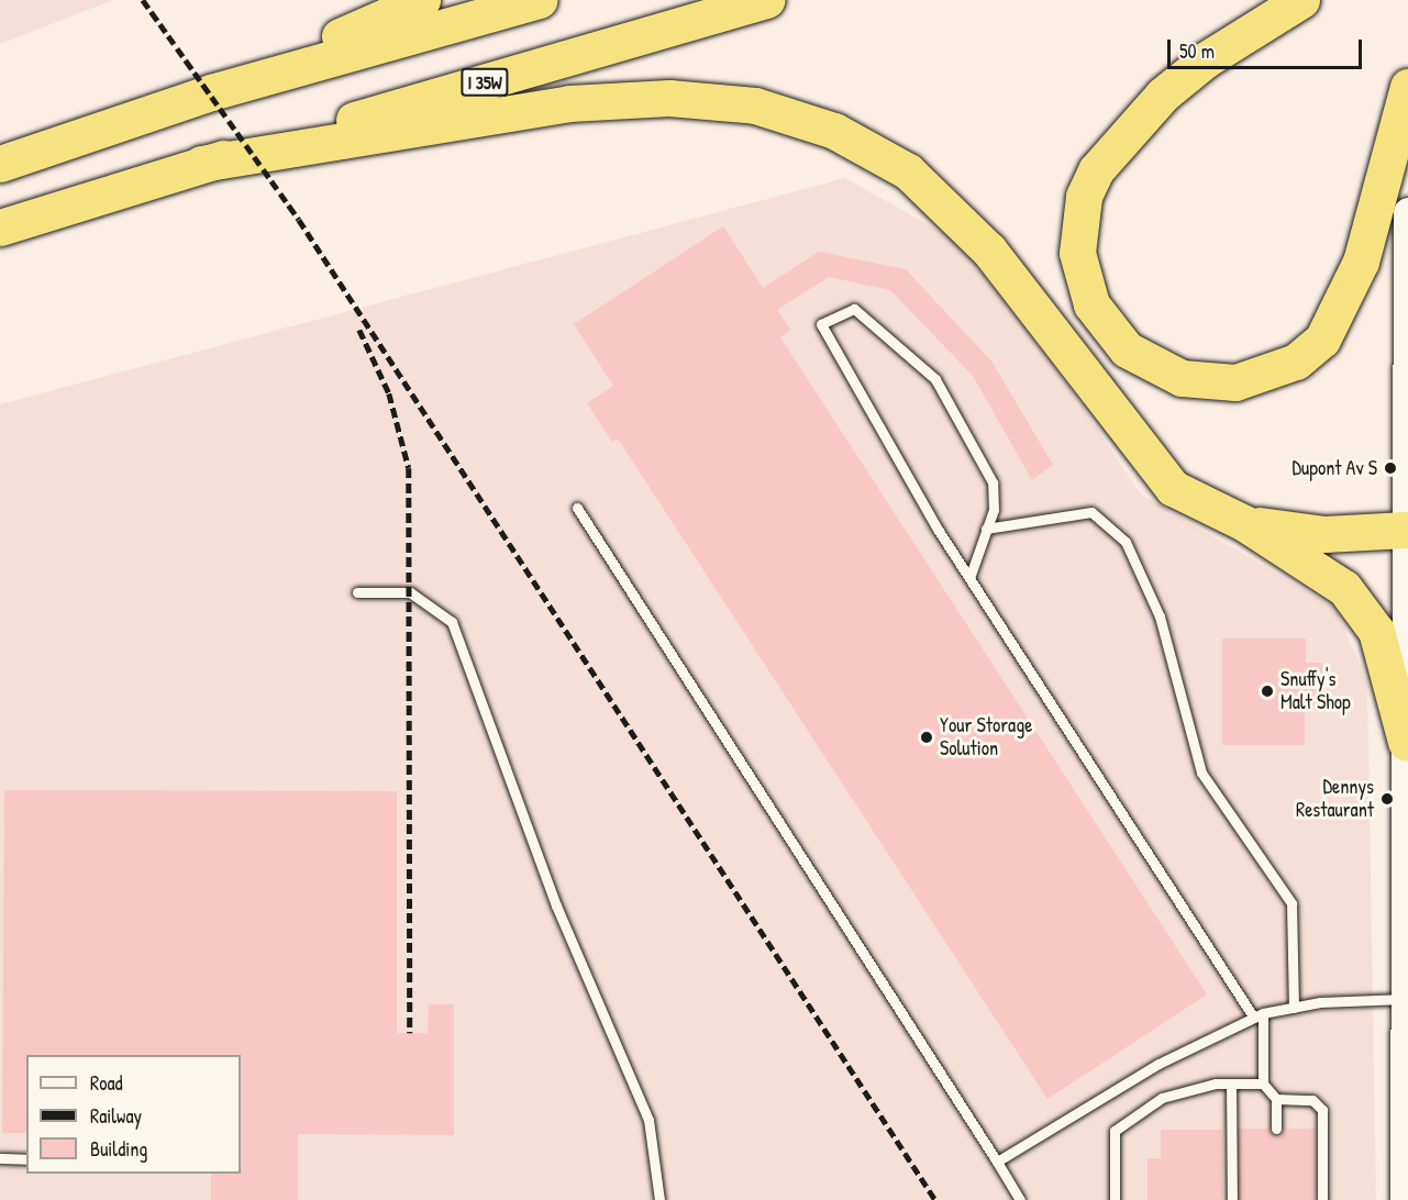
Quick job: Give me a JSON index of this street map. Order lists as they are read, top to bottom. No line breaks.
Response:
{"streets":{"highway":["I 35W"]},"places":["Dupont Av S","Snuffy's Malt Shop","Your Storage Solution","Dennys Restaurant"],"legend":["Road","Railway","Building"],"scale_bar":"50 m"}
